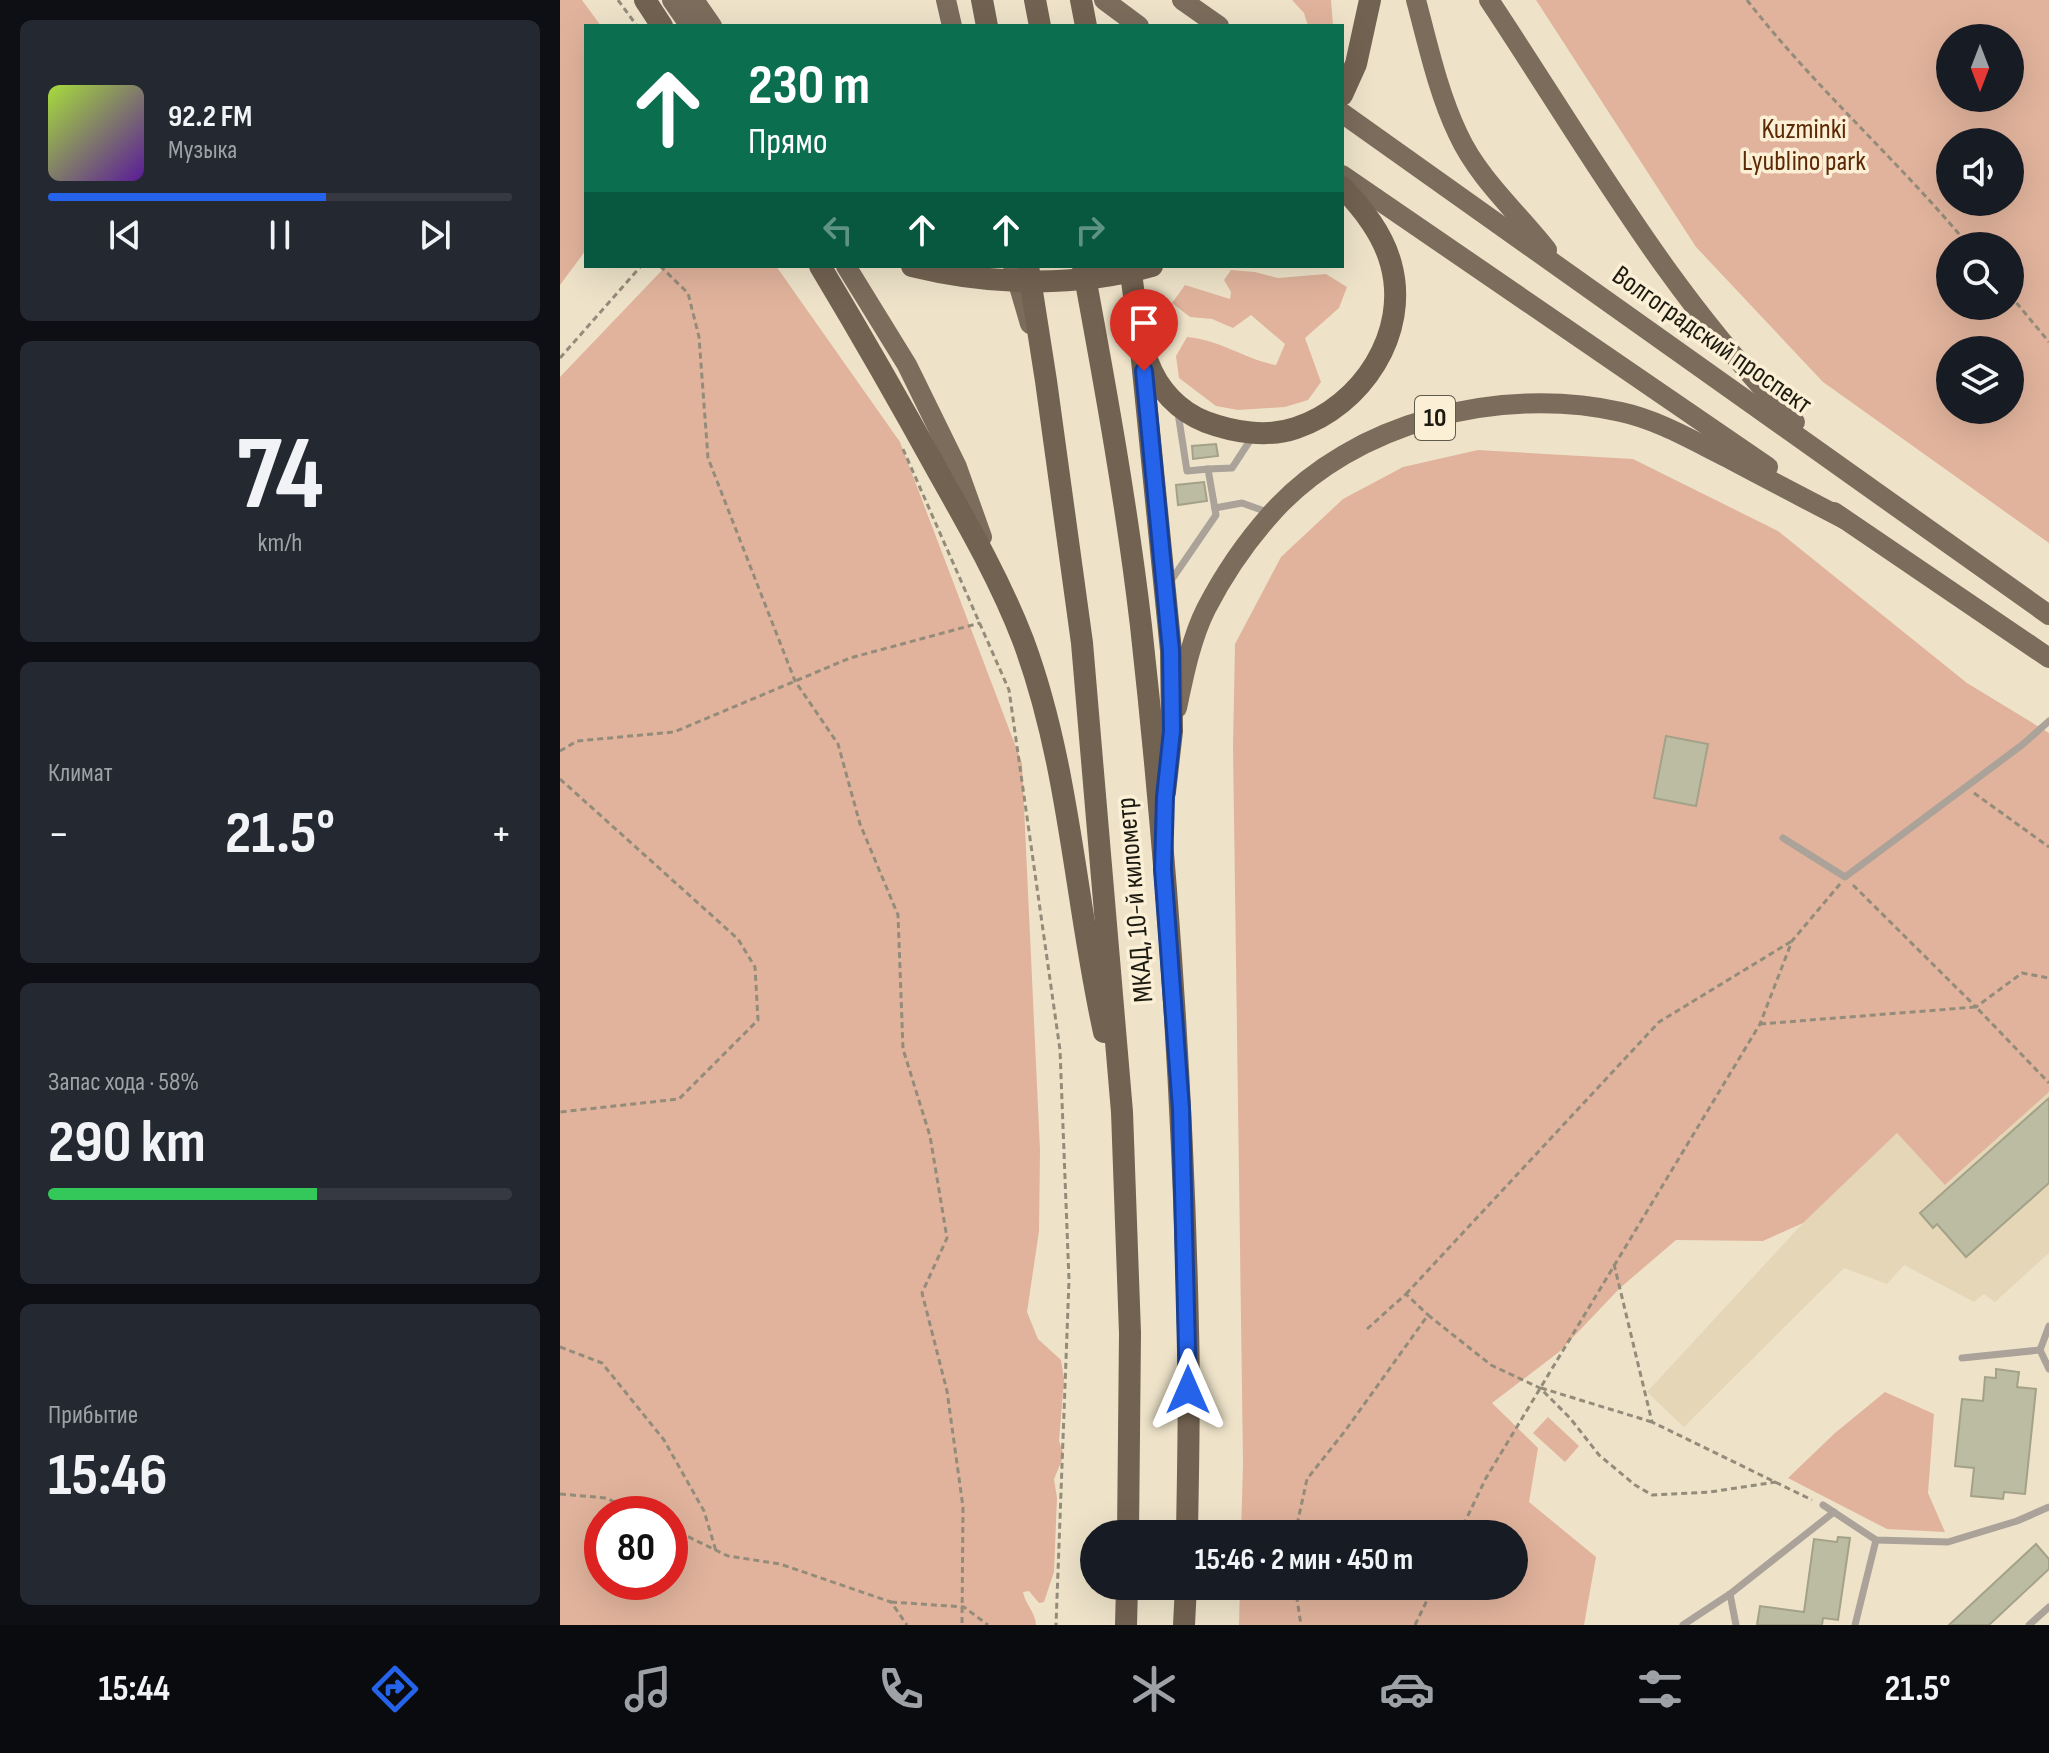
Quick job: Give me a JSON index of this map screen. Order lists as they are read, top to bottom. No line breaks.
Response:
{"streets":{"highway":["10","МКАД, 10-й километр"],"main road":["Волгоградский проспект"]},"crossings":[["10","МКАД, 10-й километр"]],"parks":["Kuzminki Lyublino park"],"north":"bottom","page":{"turn":["230 m","Прямо"],"song":["92.2 FM","Музыка"],"tile":[["74","km/h"],"Климат",["Запас хода · 58%","290 km"],["Прибытие","15:46"]],"heat":["−","21.5°","+"],"limit":"80","trip":"15:46 · 2 мин · 450 m","tabs":["15:44","21.5°"]}}
